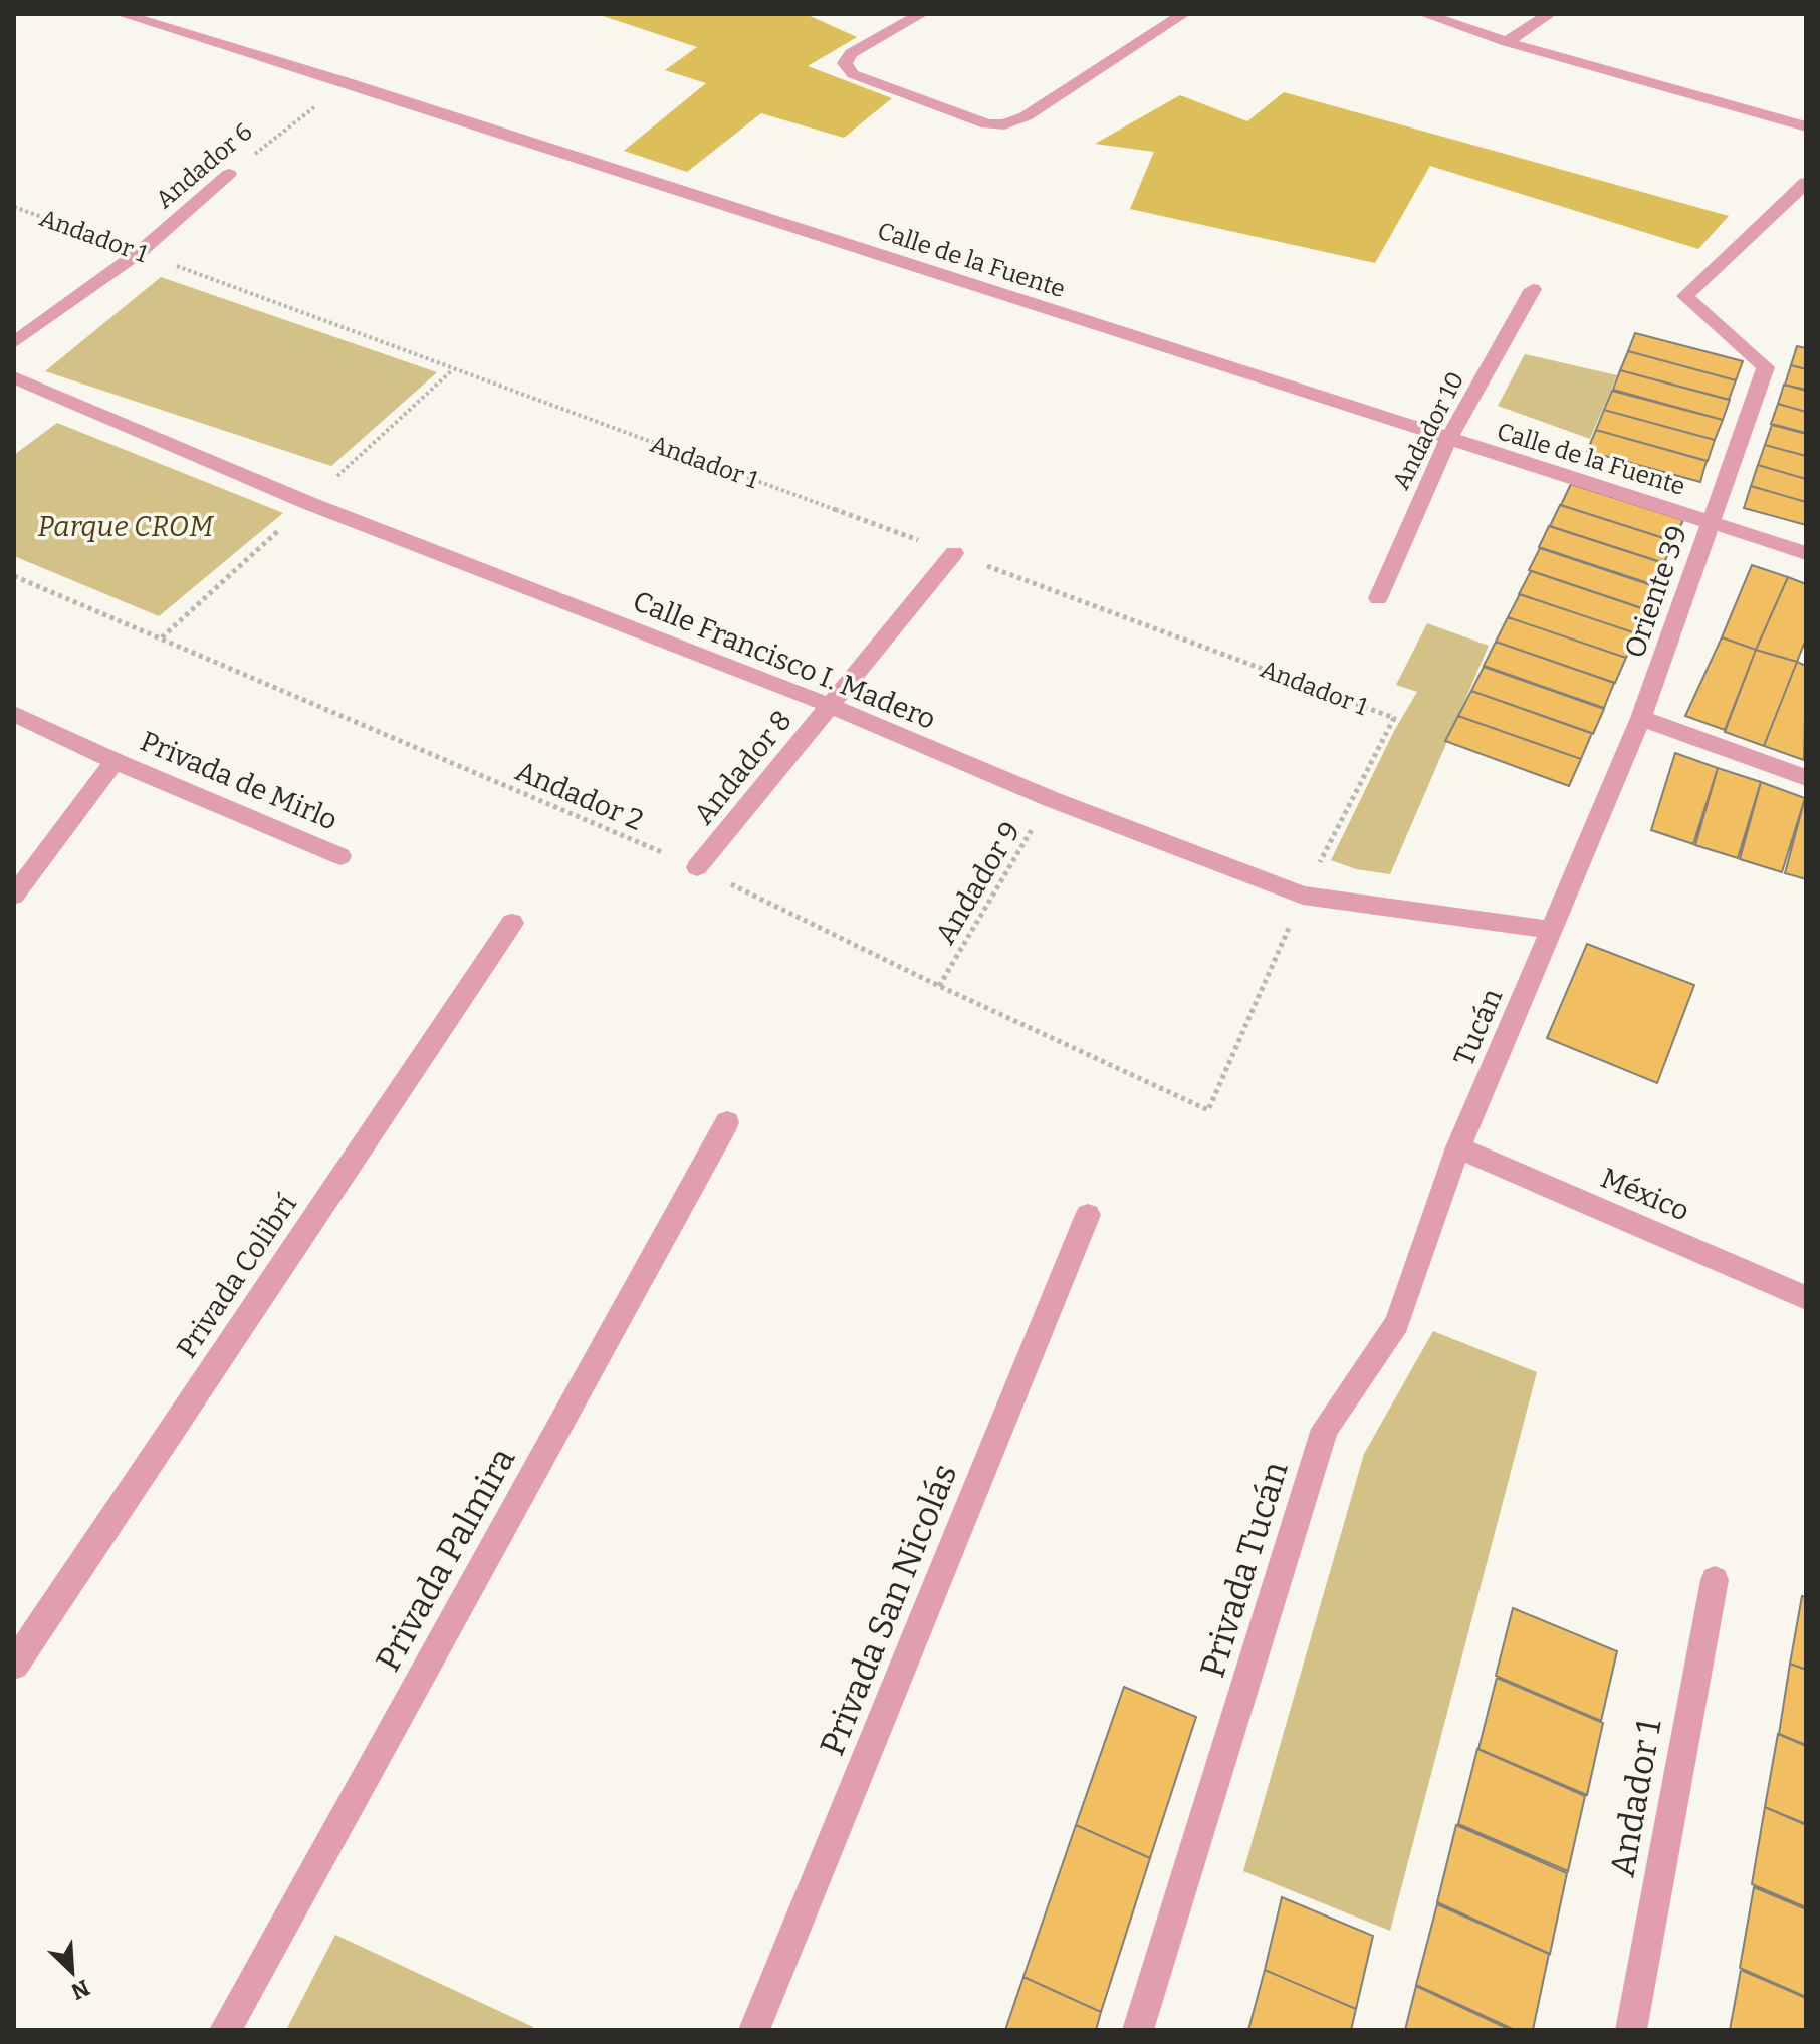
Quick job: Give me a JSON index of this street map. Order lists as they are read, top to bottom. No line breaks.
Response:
{"streets":{"street":["Andador 6","Andador 1","Calle de la Fuente","Andador 10","Oriente 39","Calle Francisco I. Madero","Andador 8","Privada de Mirlo","Tucán","México","Privada Colibrí","Privada Palmira","Privada Tucán","Privada San Nicolás"],"path":["Andador 2","Andador 9"]},"crossings":[["Andador 6","Andador 1"],["Andador 6","Calle de la Fuente"],["Andador 1","Andador 8"],["Calle de la Fuente","Andador 10"],["Calle de la Fuente","Oriente 39"],["Oriente 39","Calle Francisco I. Madero"],["Oriente 39","Tucán"],["Calle Francisco I. Madero","Andador 8"],["Calle Francisco I. Madero","Andador 9"],["Calle Francisco I. Madero","Tucán"],["Andador 8","Andador 2"],["Andador 2","Andador 9"],["Tucán","México"],["Tucán","Privada Tucán"],["México","Privada Tucán"]],"parks":["Parque CROM"],"north":"bottom right"}
